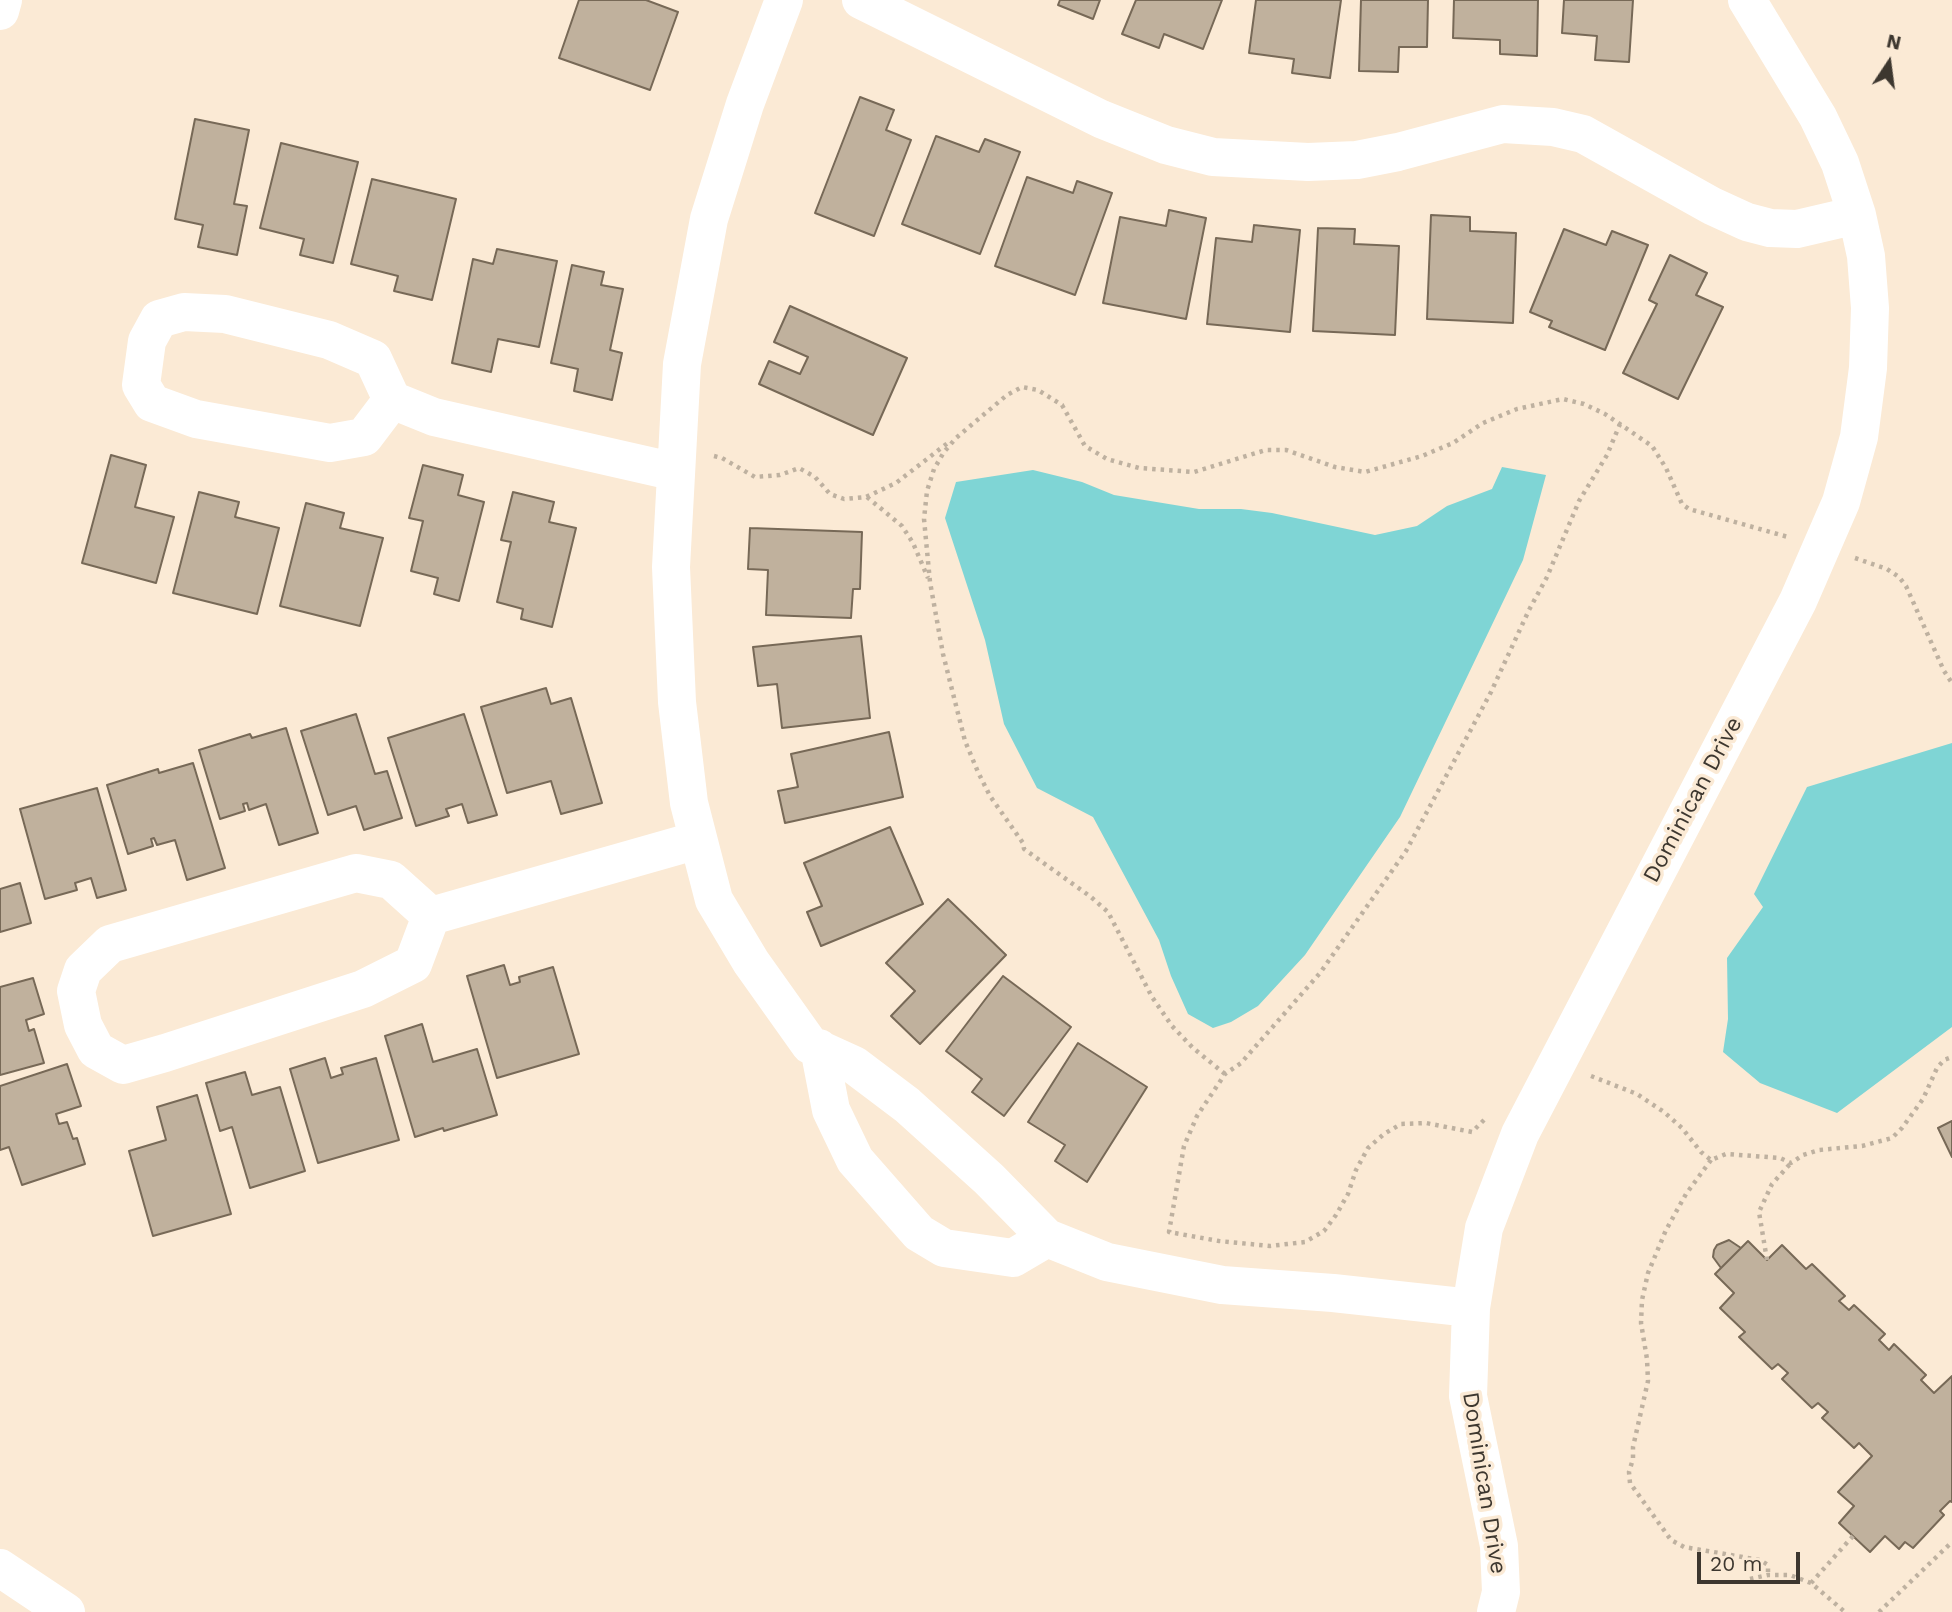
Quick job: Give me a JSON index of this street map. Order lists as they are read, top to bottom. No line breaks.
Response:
{"streets":{"street":["Dominican Drive"]},"scale_bar":"20 m","north":"top"}
